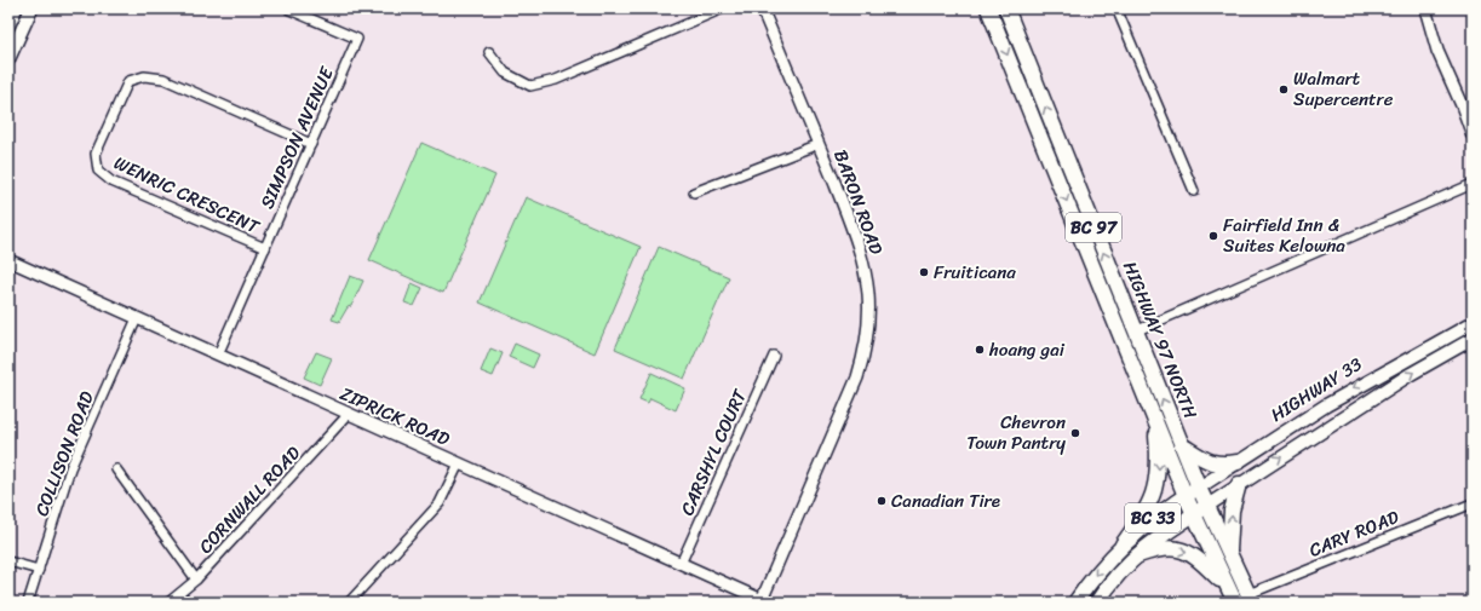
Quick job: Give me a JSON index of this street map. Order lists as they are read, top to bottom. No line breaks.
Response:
{"streets":{"main road":["BC 97","HIGHWAY 97 NORTH","HIGHWAY 33","BC 33"],"street":["SIMPSON AVENUE","WENRIC CRESCENT","BARON ROAD","ZIPRICK ROAD","CARSHYL COURT","COLLISON ROAD","CORNWALL ROAD","CARY ROAD"]},"crossings":[["SIMPSON AVENUE","WENRIC CRESCENT"],["SIMPSON AVENUE","ZIPRICK ROAD"],["BARON ROAD","ZIPRICK ROAD"],["HIGHWAY 97 NORTH","HIGHWAY 33"],["HIGHWAY 97 NORTH","BC 33"],["HIGHWAY 97 NORTH","CARY ROAD"],["HIGHWAY 33","BC 33"],["ZIPRICK ROAD","CARSHYL COURT"],["ZIPRICK ROAD","COLLISON ROAD"],["ZIPRICK ROAD","CORNWALL ROAD"]],"places":["Walmart Supercentre","Fairfield Inn & Suites Kelowna","Fruiticana","hoang gai","Chevron Town Pantry","Canadian Tire"]}
